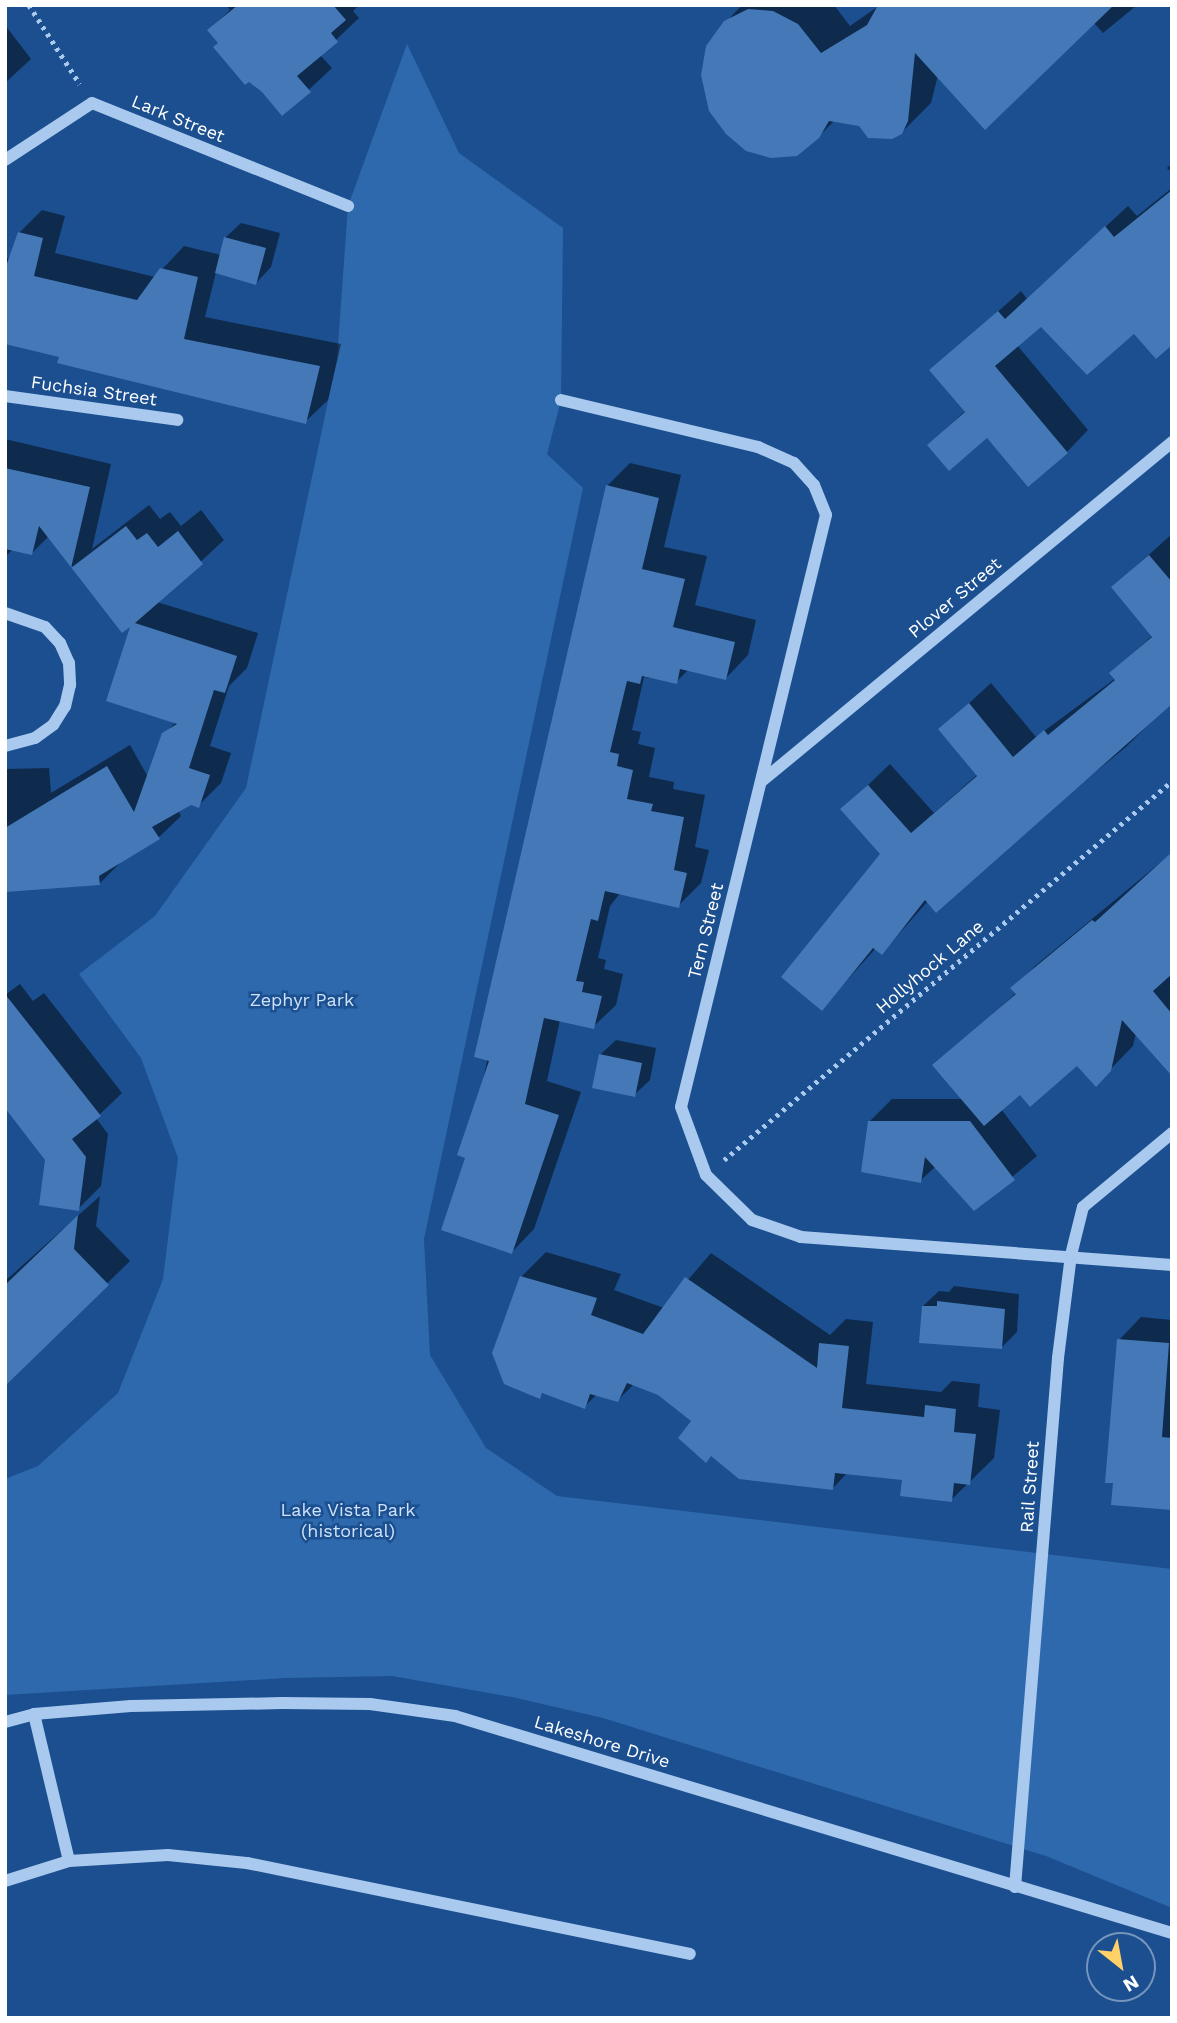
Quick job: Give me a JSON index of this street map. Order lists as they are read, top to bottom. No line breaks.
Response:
{"streets":{"street":["Lark Street","Fuchsia Street","Plover Street","Tern Street","Rail Street","Lakeshore Drive"],"path":["Hollyhock Lane"]},"crossings":[["Plover Street","Tern Street"],["Tern Street","Hollyhock Lane"],["Tern Street","Rail Street"],["Rail Street","Lakeshore Drive"]],"parks":["Zephyr Park","Lake Vista Park (historical)"],"north":"bottom right"}
